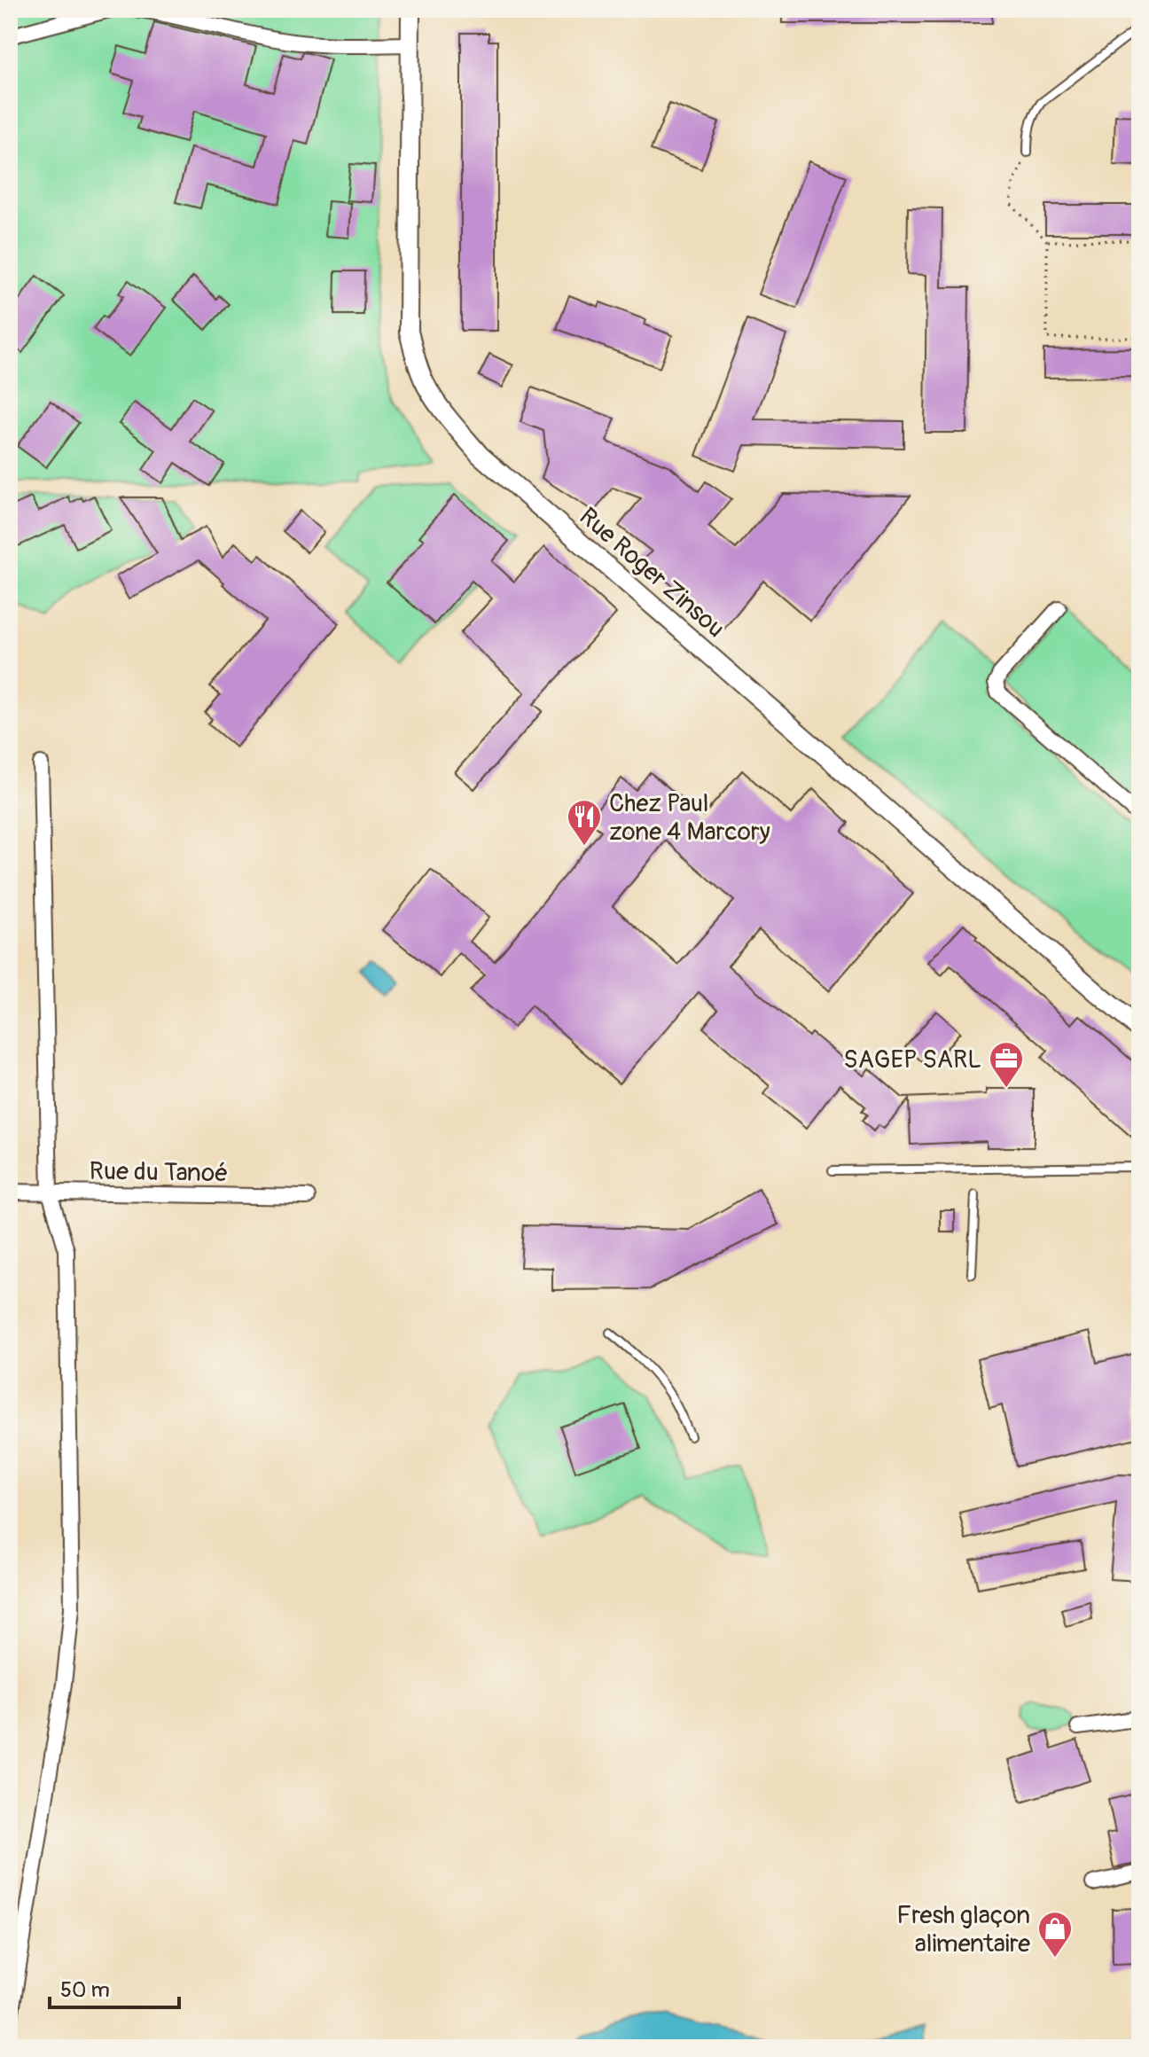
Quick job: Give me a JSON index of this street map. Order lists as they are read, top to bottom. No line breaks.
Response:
{"streets":{"street":["Rue Roger Zinsou","Rue du Tanoé"]},"places":{"restaurant":["Chez Paul zone 4 Marcory"],"office":["SAGEP SARL"],"shop":["Fresh glaçon alimentaire"]},"scale_bar":"50 m"}
